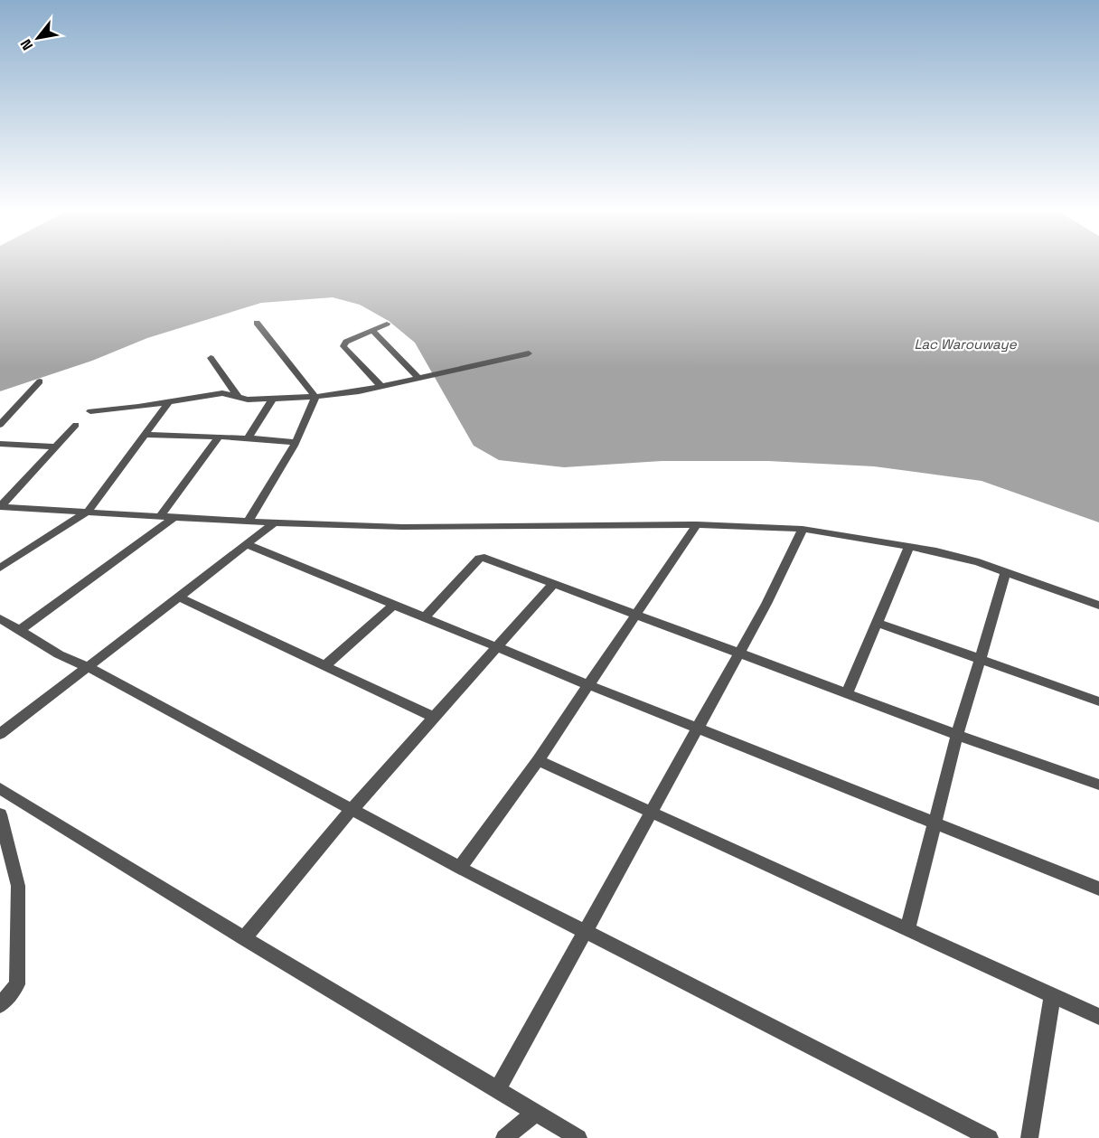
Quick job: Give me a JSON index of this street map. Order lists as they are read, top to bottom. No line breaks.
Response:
{"water":["Lac Warouwaye"],"north":"bottom left"}
